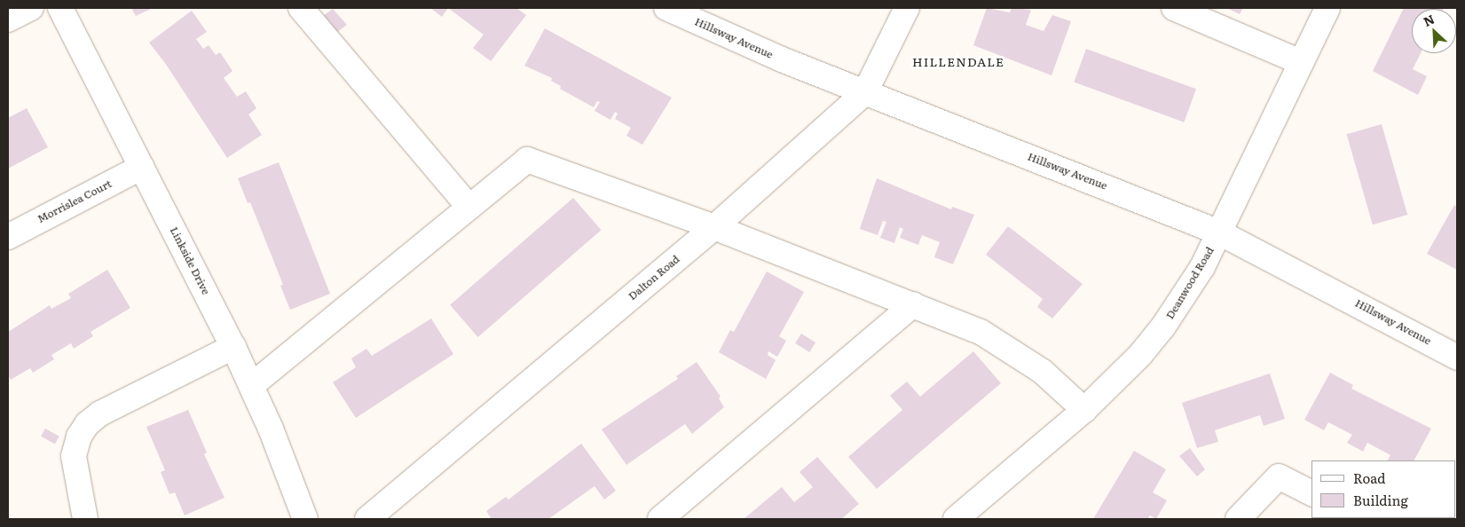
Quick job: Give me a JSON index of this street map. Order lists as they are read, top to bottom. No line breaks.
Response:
{"streets":{"street":["Hillsway Avenue","Morrislea Court","Linkside Drive","Dalton Road","Deanwood Road"]},"crossings":[["Hillsway Avenue","Dalton Road"],["Hillsway Avenue","Deanwood Road"],["Morrislea Court","Linkside Drive"]],"districts":["HILLENDALE"],"legend":["Road","Building"],"north":"top left"}
